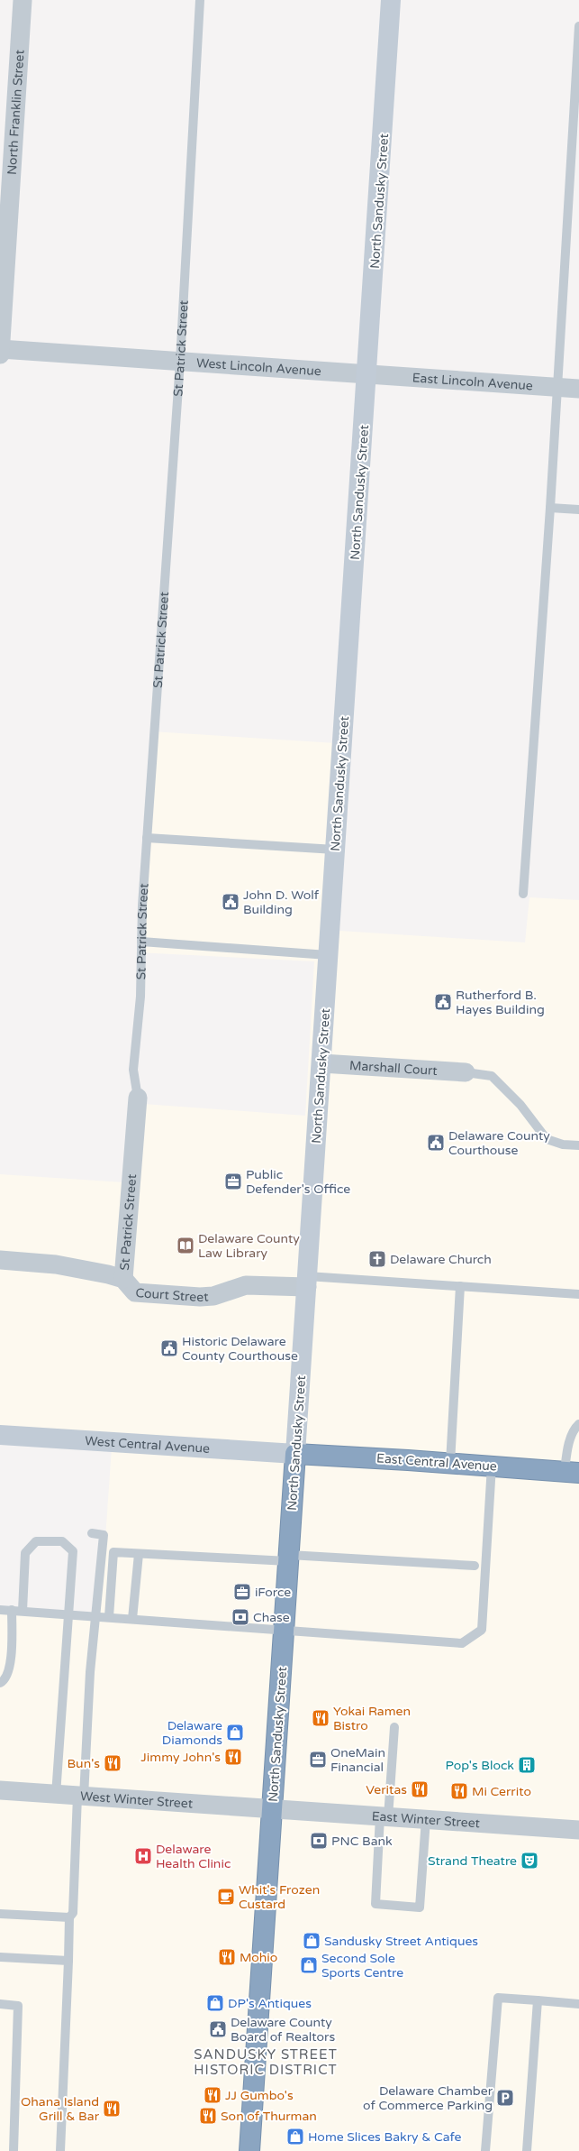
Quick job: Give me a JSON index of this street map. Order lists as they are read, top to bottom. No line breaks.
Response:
{"streets":{"highway":["North Sandusky Street","East Central Avenue"],"street":["North Franklin Street","St Patrick Street","West Lincoln Avenue","East Lincoln Avenue","Marshall Court","Court Street","West Central Avenue","West Winter Street","East Winter Street"]},"crossings":[["North Franklin Street","West Lincoln Avenue"],["North Sandusky Street","West Lincoln Avenue"],["North Sandusky Street","East Lincoln Avenue"],["North Sandusky Street","Marshall Court"],["North Sandusky Street","Court Street"],["North Sandusky Street","West Central Avenue"],["North Sandusky Street","East Central Avenue"],["North Sandusky Street","West Winter Street"],["North Sandusky Street","East Winter Street"],["St Patrick Street","West Lincoln Avenue"],["St Patrick Street","Court Street"],["West Lincoln Avenue","East Lincoln Avenue"],["West Central Avenue","East Central Avenue"],["West Winter Street","East Winter Street"]],"districts":["SANDUSKY STREET HISTORIC DISTRICT"],"places":{"public building":["John D. Wolf Building","Rutherford B. Hayes Building","Delaware County Courthouse","Historic Delaware County Courthouse","Delaware County Board of Realtors"],"office":["Public Defender's Office","iForce","OneMain Financial"],"library":["Delaware County Law Library"],"church":["Delaware Church"],"bank":["Chase","PNC Bank"],"restaurant":["Yokai Ramen Bistro","Jimmy John's","Bun's","Veritas","Mi Cerrito","Mohio","JJ Gumbo's","Ohana Island Grill & Bar","Son of Thurman"],"shop":["Delaware Diamonds","Sandusky Street Antiques","Second Sole Sports Centre","DP's Antiques","Home Slices Bakry & Cafe"],"building":["Pop's Block"],"hospital":["Delaware Health Clinic"],"theatre":["Strand Theatre"],"cafe":["Whit's Frozen Custard"],"parking":["Delaware Chamber of Commerce Parking"]}}
